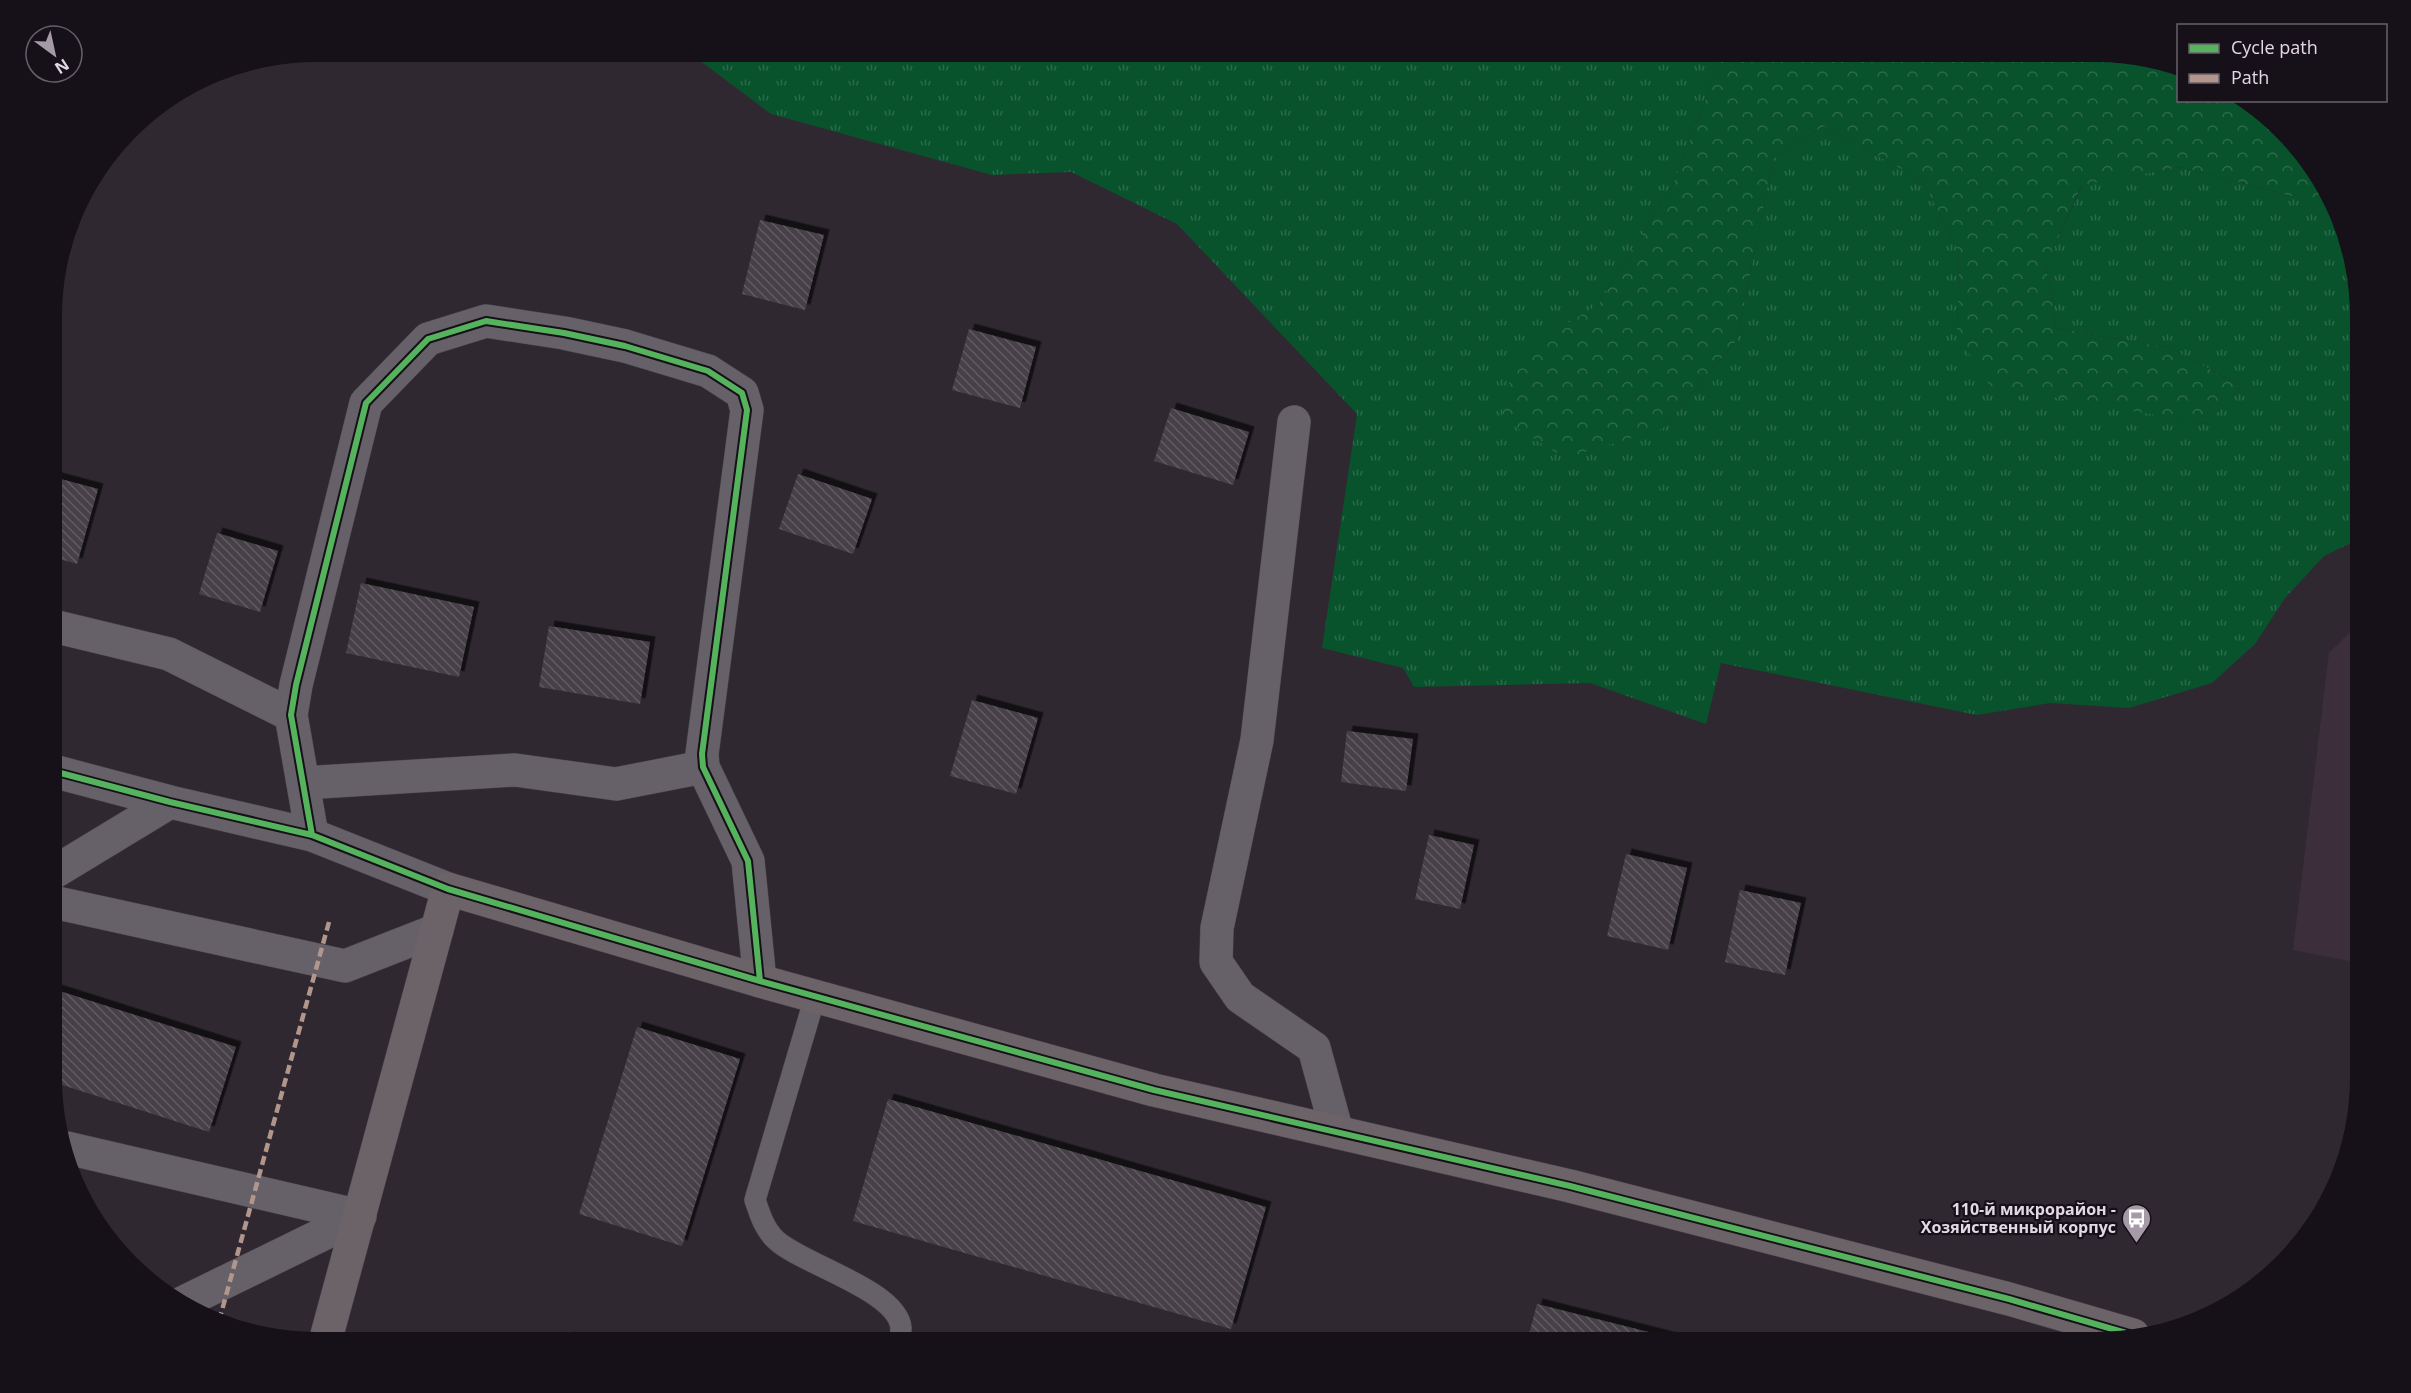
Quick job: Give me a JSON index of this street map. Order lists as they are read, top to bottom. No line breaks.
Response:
{"places":{"bus stop":["110-й микрорайон - Хозяйственный корпус"]},"legend":["Cycle path","Path"],"north":"bottom right"}
